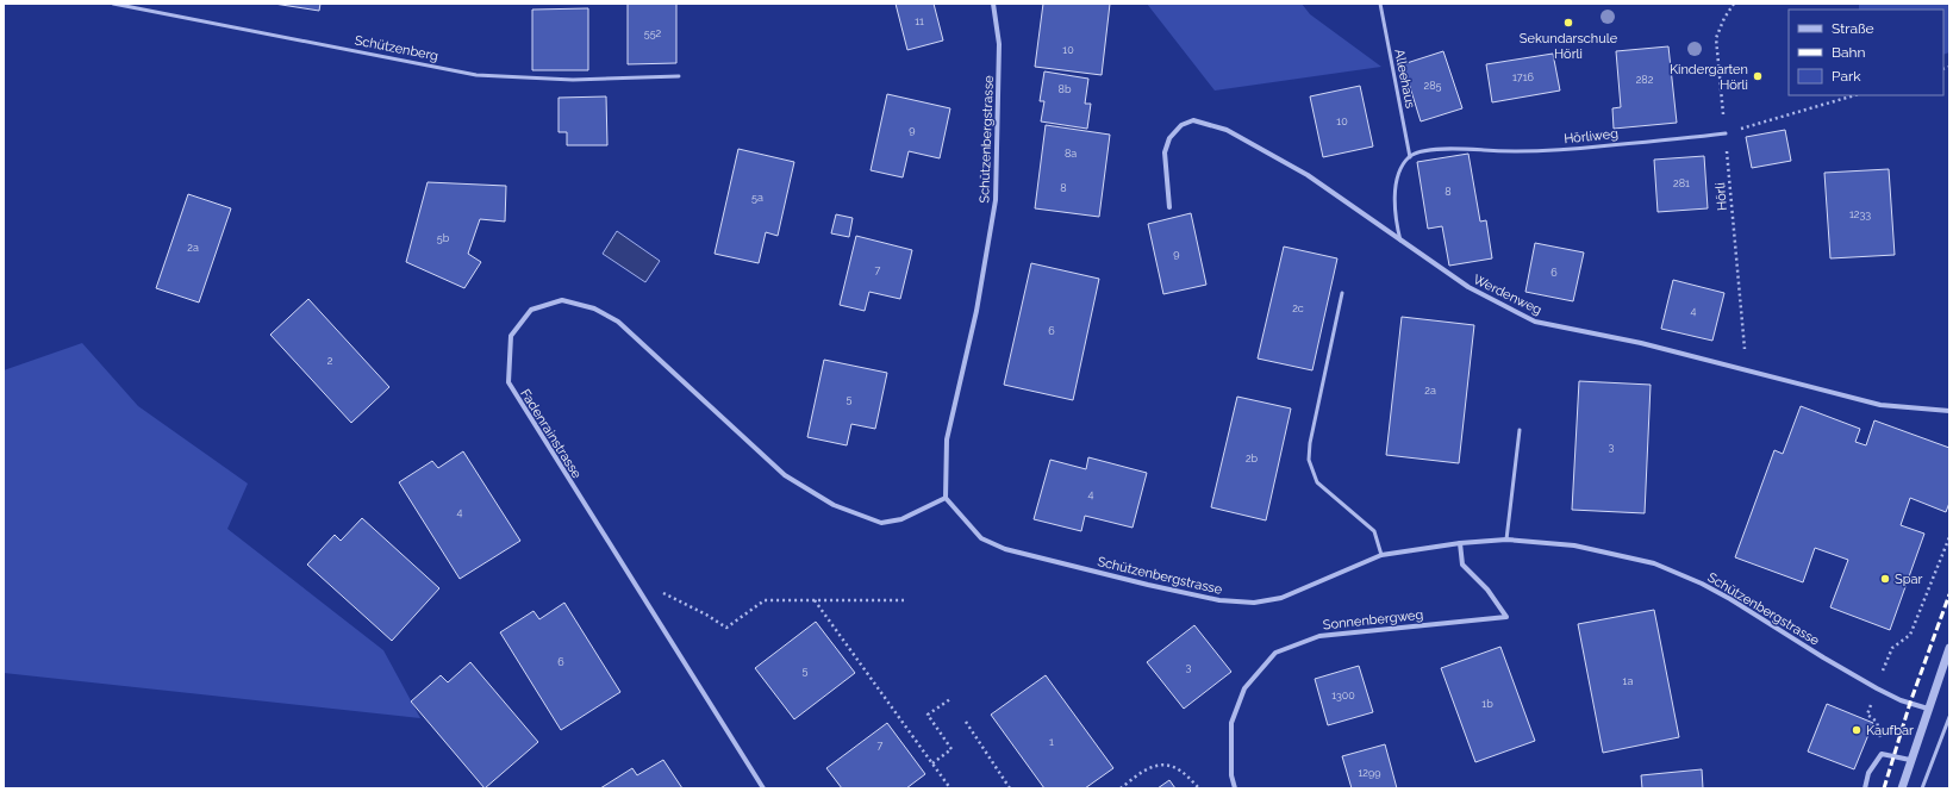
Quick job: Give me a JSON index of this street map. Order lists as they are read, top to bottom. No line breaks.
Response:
{"streets":{"street":["Schützenbergstrasse","Werdenweg","Fadenrainstrasse","Sonnenbergweg"],"lane":["Schützenberg","Alleehaus","Hörliweg"],"path":["Hörli"]},"crossings":[["Alleehaus","Hörliweg"],["Hörliweg","Hörli"],["Schützenbergstrasse","Fadenrainstrasse"],["Schützenbergstrasse","Sonnenbergweg"]],"places":["Sekundarschule Hörli","Kindergarten Hörli","Spar","Kaufbar"],"house_numbers":["11","552","10","1716","282","285","8b","10","9","8a","281","8","8","5a","1233","5b","2a","9","7","6","2c","4","6","2","2a","5","3","2b","4","4","6","3","5","1a","1300","1b","1","7","1299"],"legend":["Straße","Bahn","Park"]}
